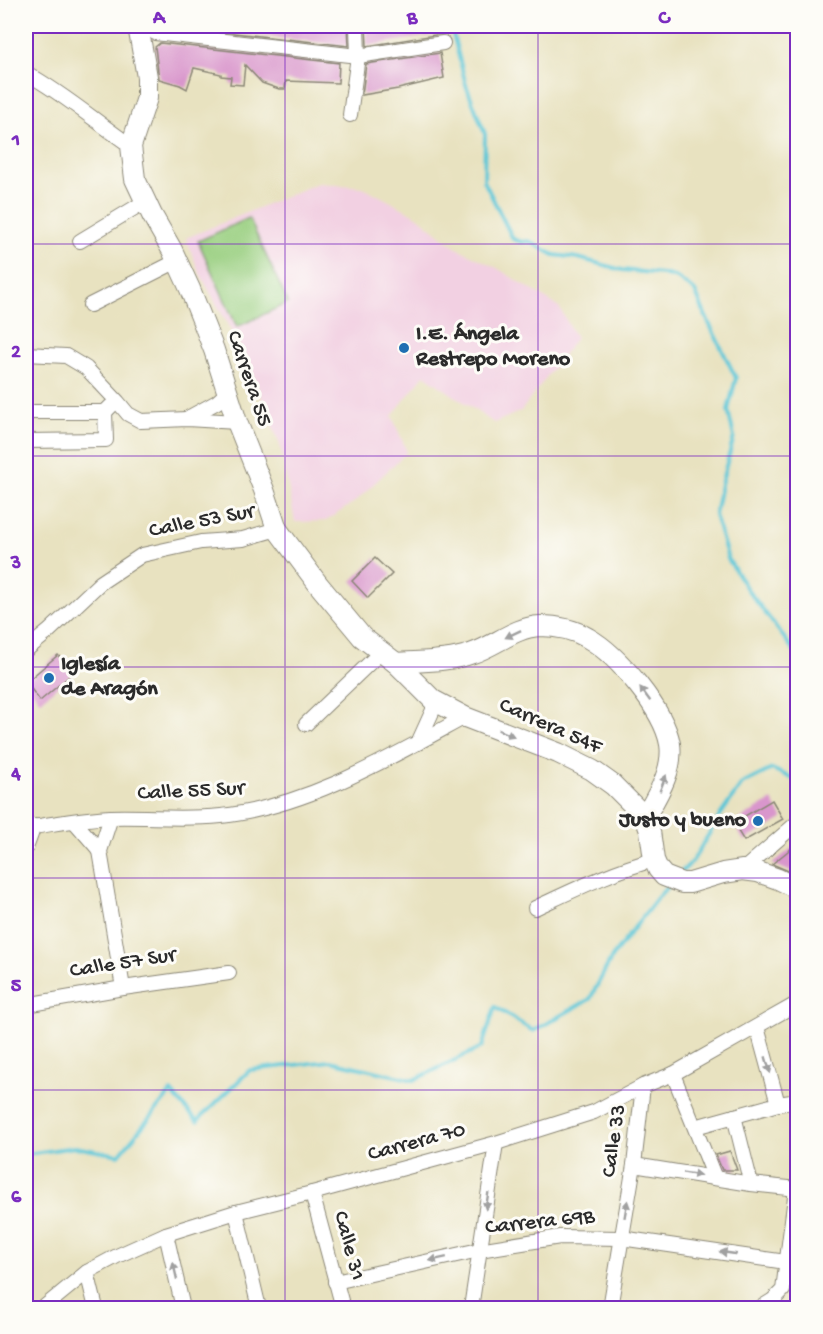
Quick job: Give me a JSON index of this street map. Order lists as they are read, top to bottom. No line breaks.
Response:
{"streets":{"main road":["Carrera 55","Carrera 54F"],"street":["Calle 53 Sur","Calle 55 Sur","Calle 57 Sur","Calle 33","Carrera 70","Carrera 69B","Calle 31"]},"crossings":[["Carrera 55","Calle 53 Sur"],["Carrera 55","Carrera 54F"],["Carrera 54F","Calle 55 Sur"],["Calle 33","Carrera 70"],["Calle 33","Carrera 69B"],["Carrera 70","Calle 31"],["Carrera 69B","Calle 31"]],"one_way":["Carrera 54F"],"places":["I.E. Ángela Restrepo Moreno","Iglesía de Aragón","Justo y bueno"],"grid":{"columns":["A","B","C"],"rows":["1","2","3","4","5","6"]}}
